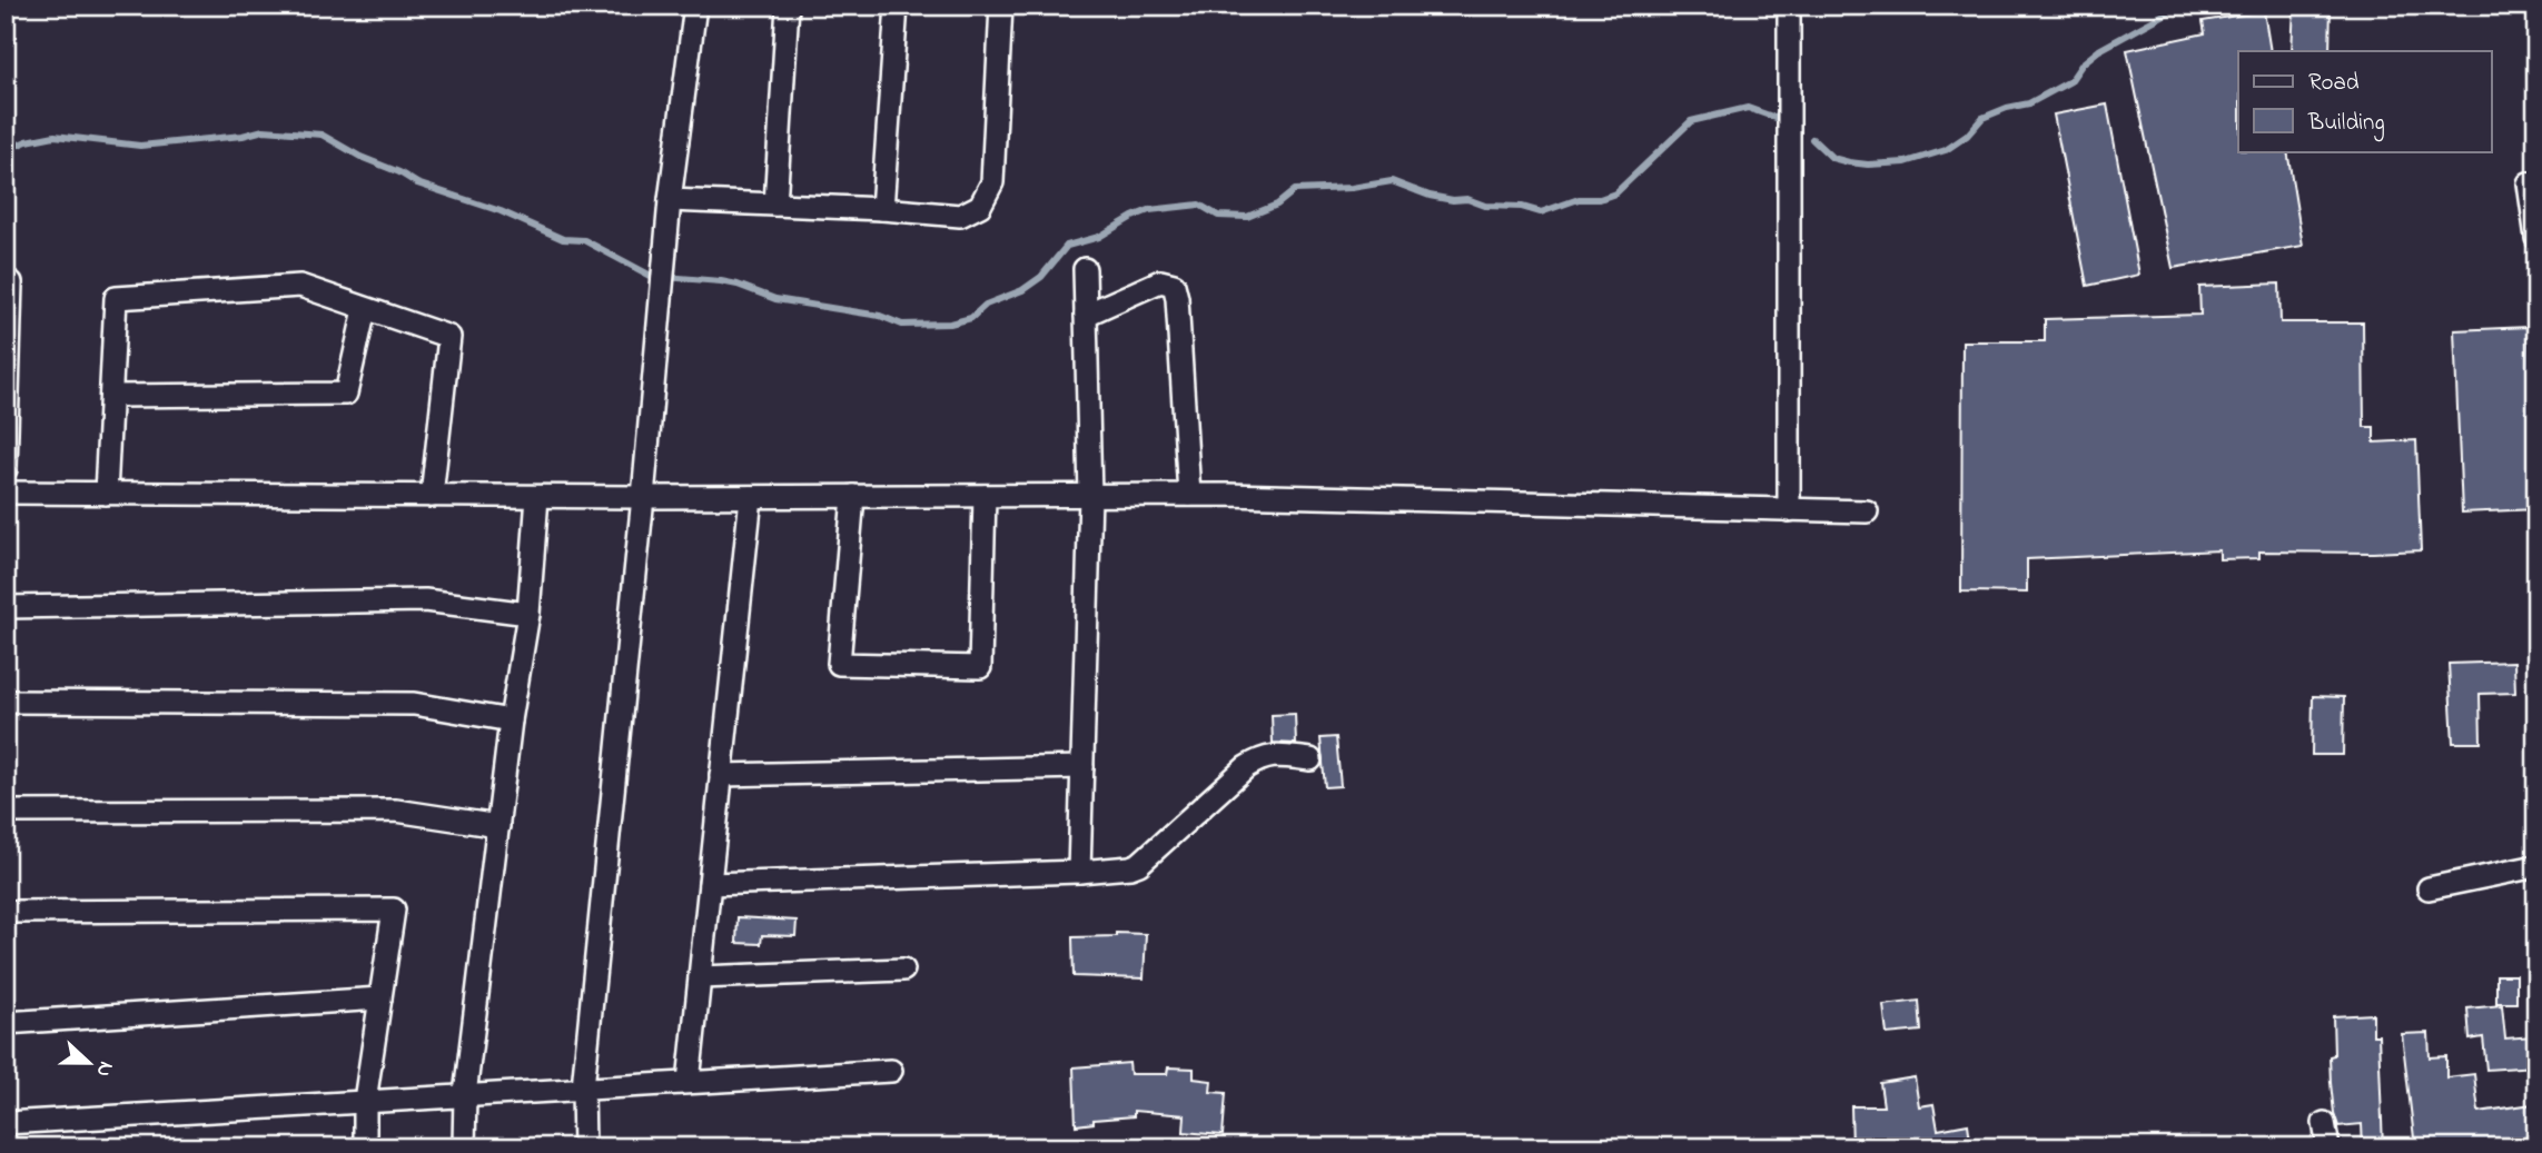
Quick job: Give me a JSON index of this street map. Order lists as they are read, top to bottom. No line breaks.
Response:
{"legend":["Road","Building"],"north":"right"}
